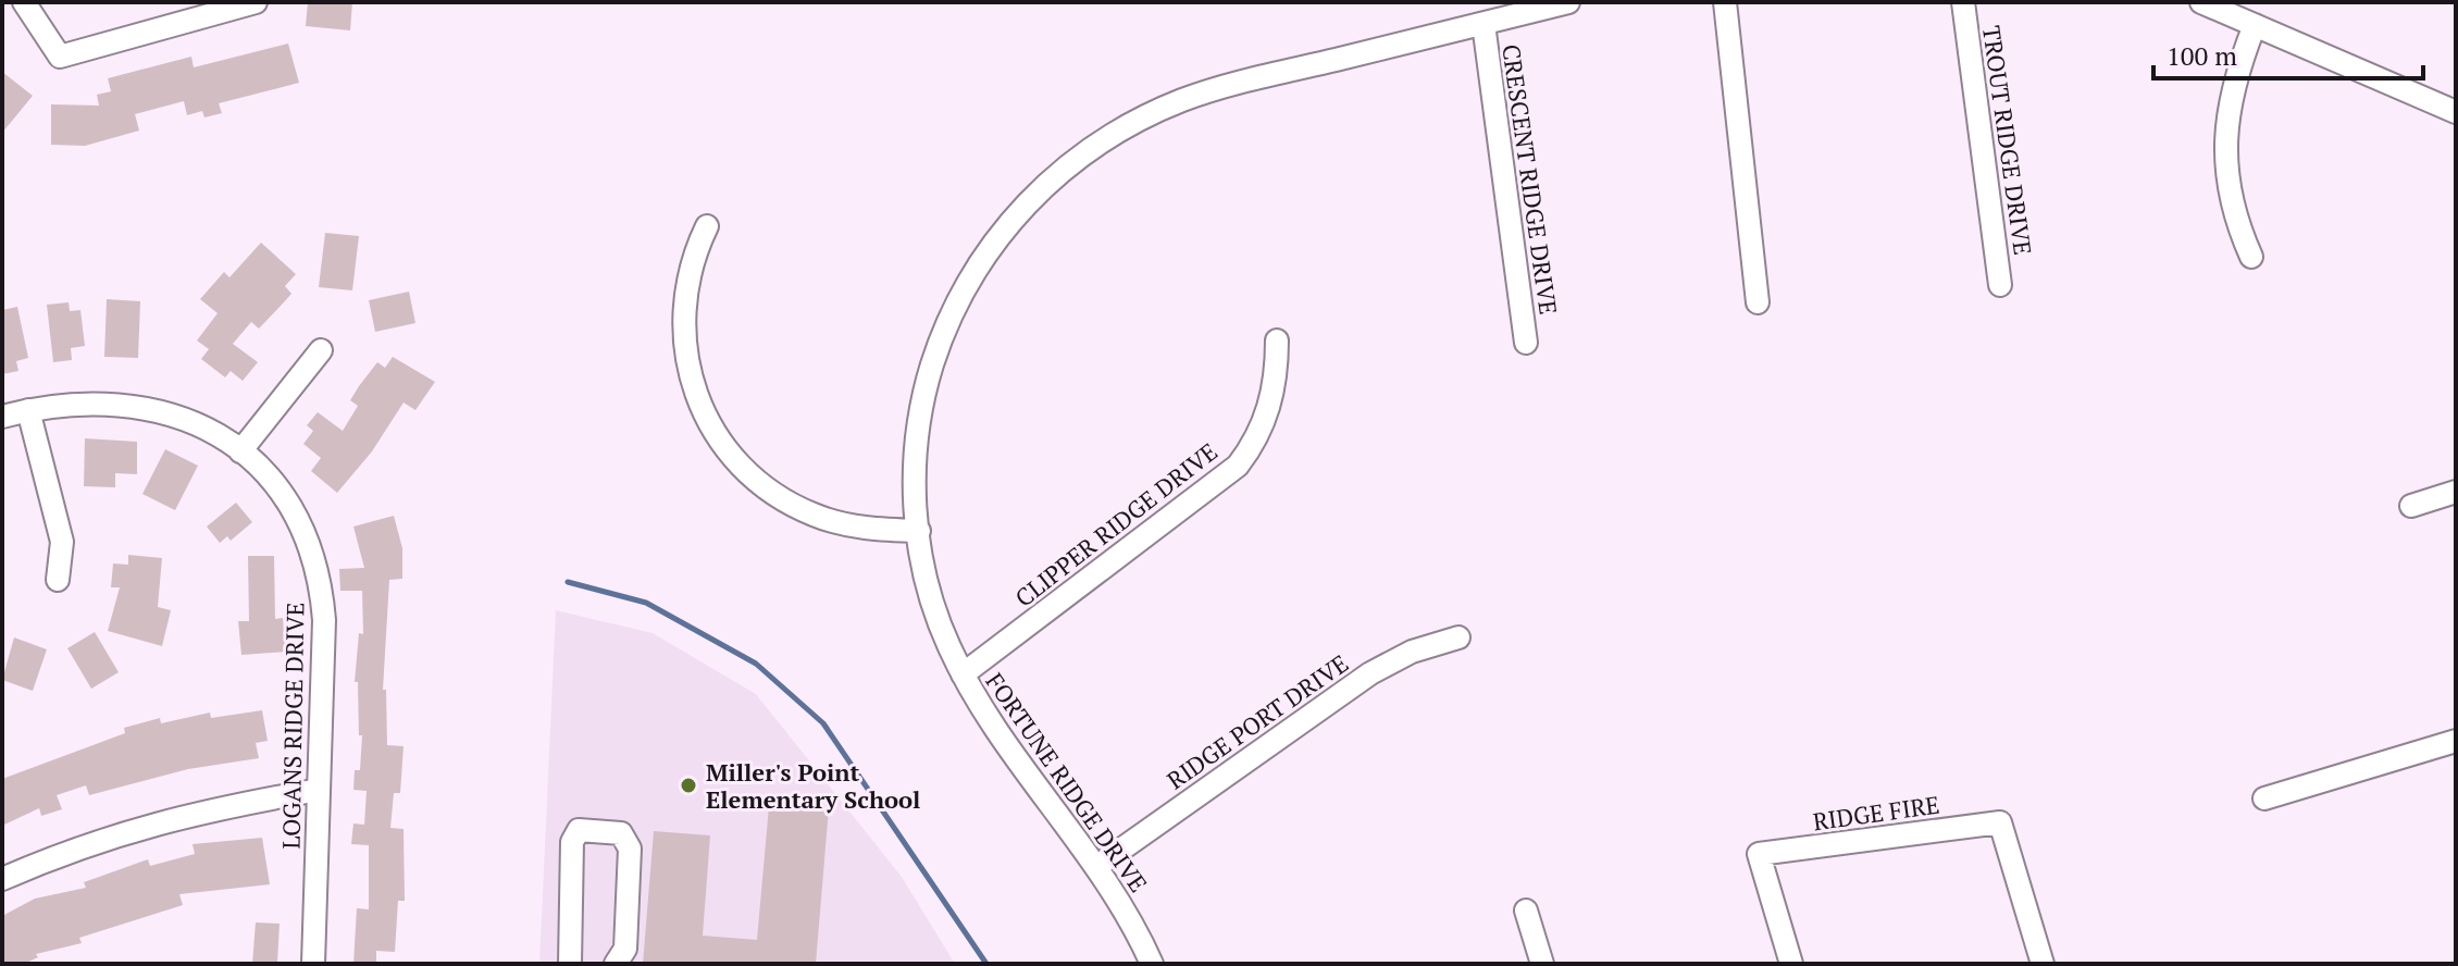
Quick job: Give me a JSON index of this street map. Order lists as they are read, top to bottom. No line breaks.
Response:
{"streets":{"street":["TROUT RIDGE DRIVE","CRESCENT RIDGE DRIVE","CLIPPER RIDGE DRIVE","RIDGE PORT DRIVE","LOGANS RIDGE DRIVE","FORTUNE RIDGE DRIVE","RIDGE FIRE"]},"crossings":[["CRESCENT RIDGE DRIVE","FORTUNE RIDGE DRIVE"],["CLIPPER RIDGE DRIVE","FORTUNE RIDGE DRIVE"],["RIDGE PORT DRIVE","FORTUNE RIDGE DRIVE"]],"places":["Miller's Point Elementary School"],"scale_bar":"100 m"}
